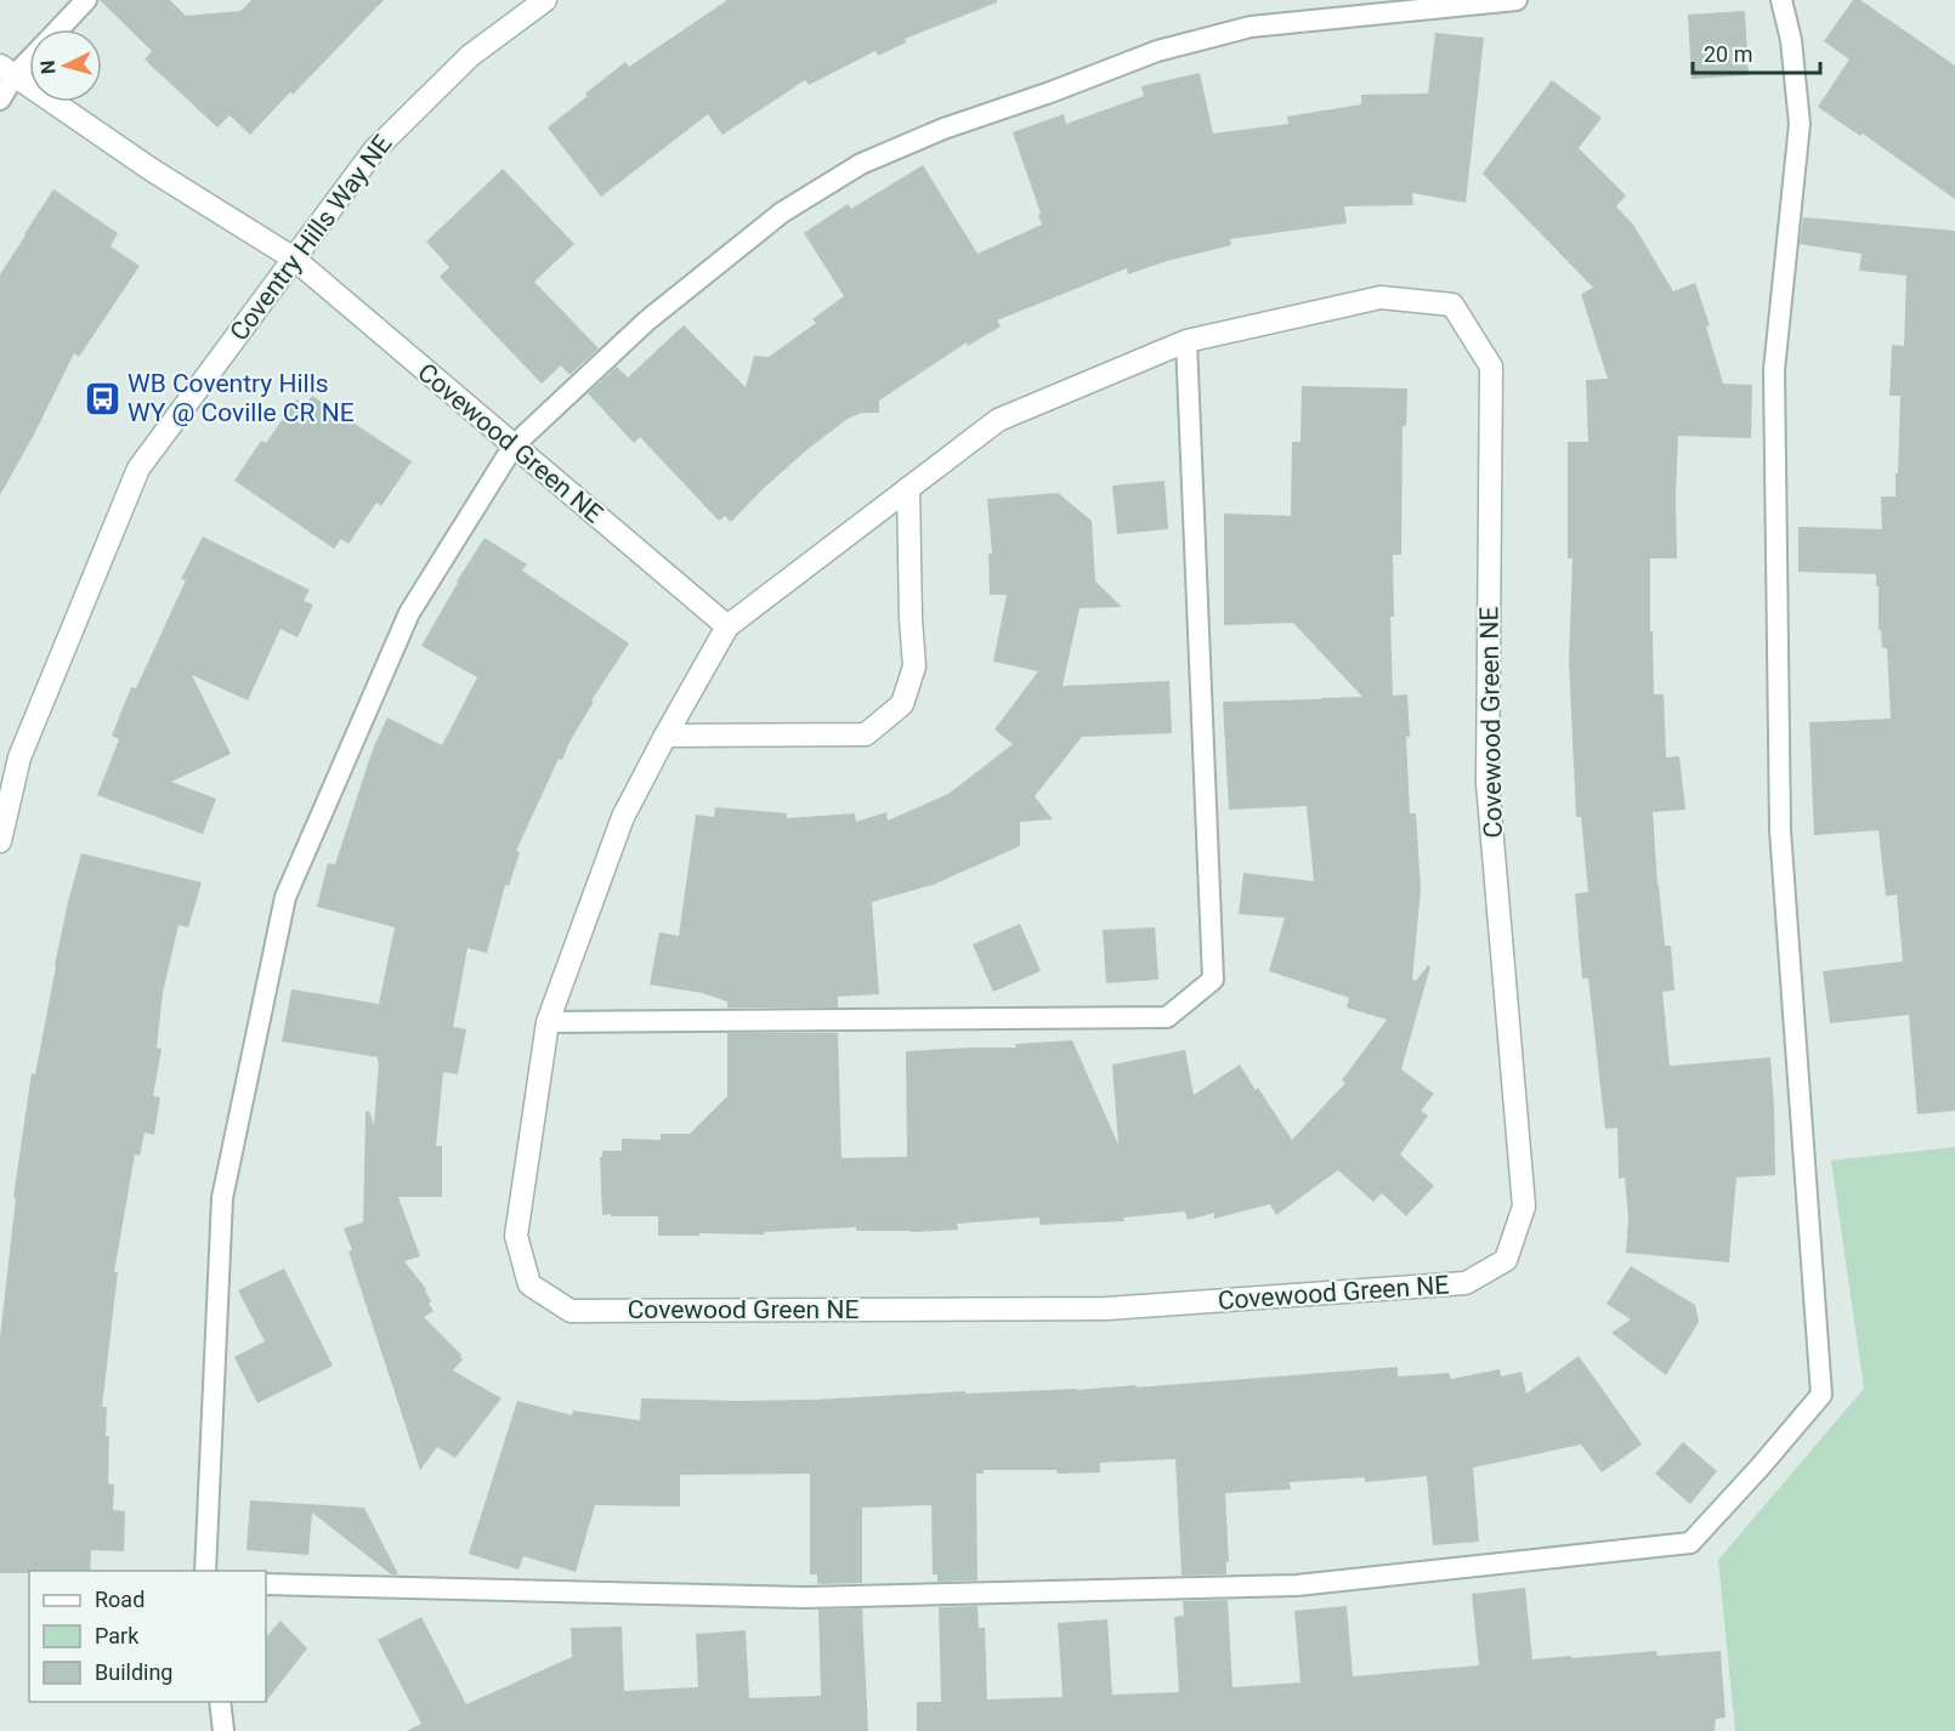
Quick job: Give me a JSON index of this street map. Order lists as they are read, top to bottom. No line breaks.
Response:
{"streets":{"street":["Coventry Hills Way NE","Covewood Green NE"]},"crossings":[["Coventry Hills Way NE","Covewood Green NE"]],"places":{"bus stop":["WB Coventry Hills WY @ Coville CR NE"]},"legend":["Road","Park","Building"],"scale_bar":"20 m","north":"left"}
